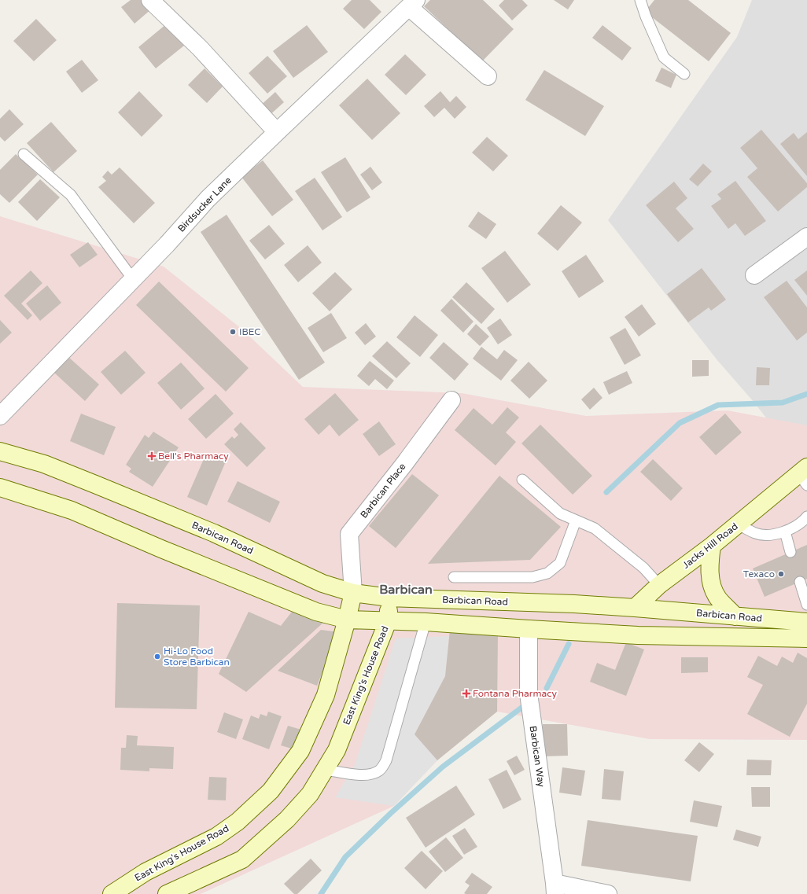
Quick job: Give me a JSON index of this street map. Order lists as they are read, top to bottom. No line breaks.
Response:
{"streets":{"main road":["Barbican Road","Jacks Hill Road","East King's House Road"],"street":["Birdsucker Lane","Barbican Place","Barbican Way"]},"crossings":[["Barbican Place","Barbican Road"],["Barbican Place","East King's House Road"],["Barbican Road","Jacks Hill Road"],["Barbican Road","East King's House Road"],["Barbican Road","Barbican Way"]],"districts":["Barbican"],"places":{"other":["IBEC","Texaco","Hi-Lo Food Store Barbican"],"health":["Bell's Pharmacy","Fontana Pharmacy"]}}
